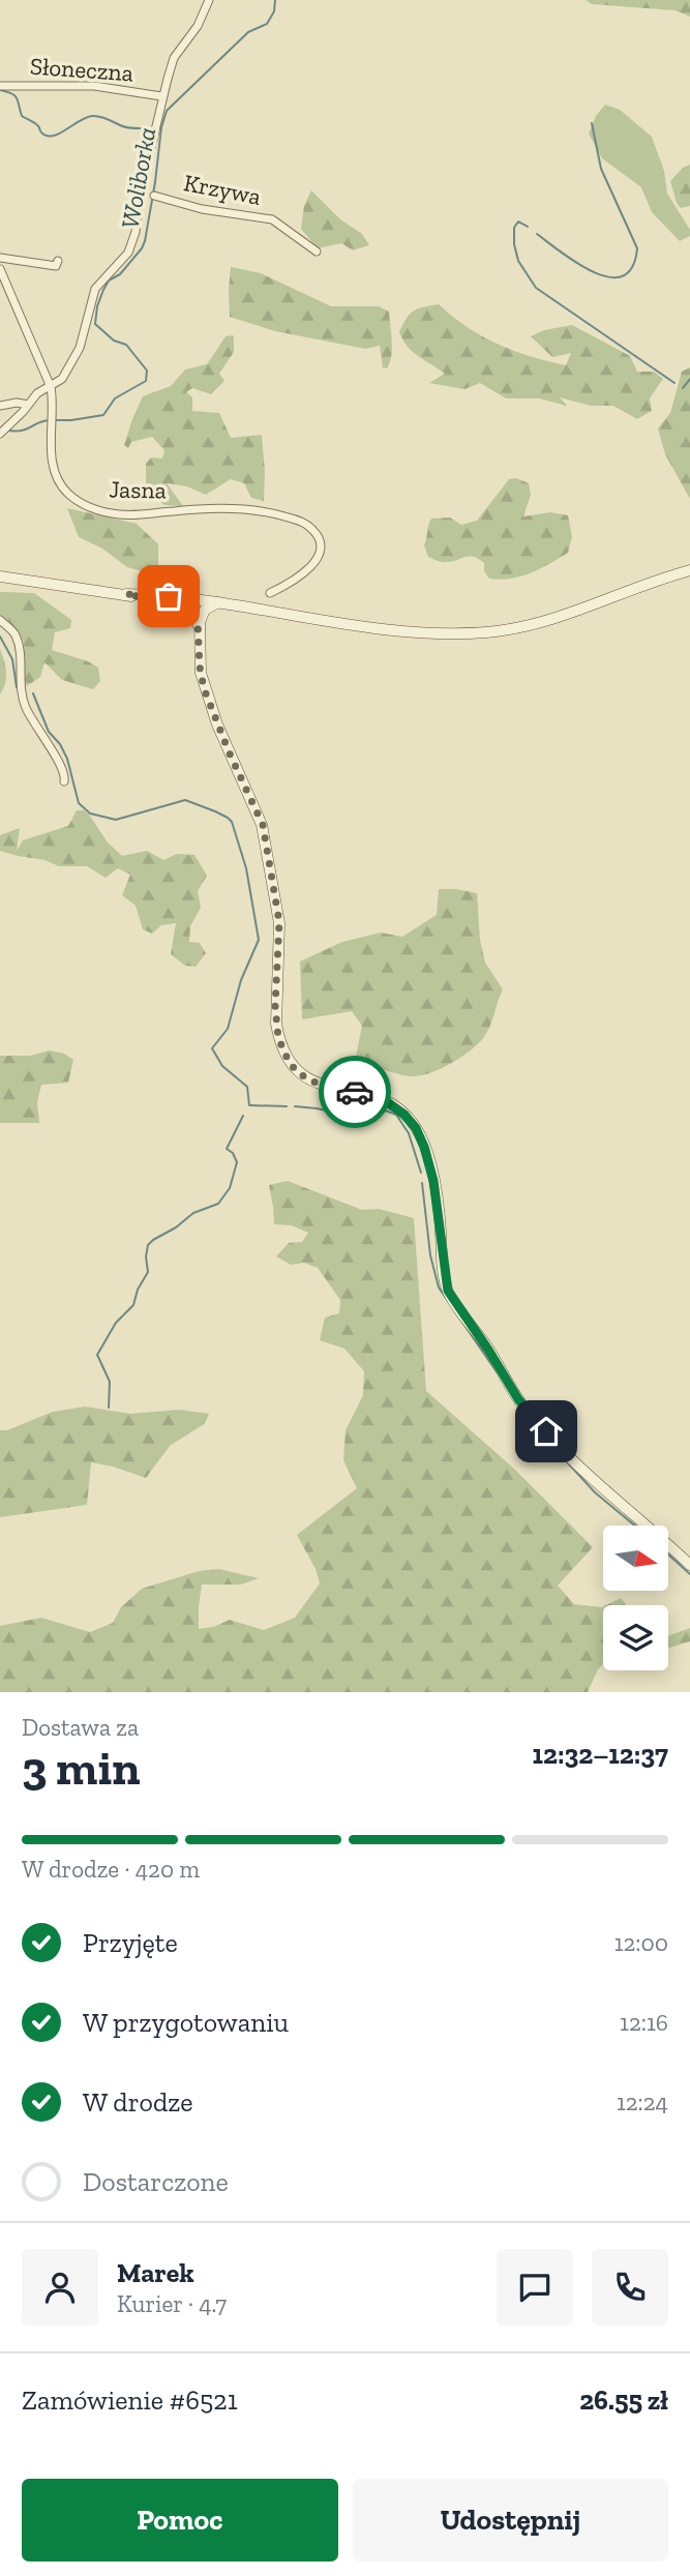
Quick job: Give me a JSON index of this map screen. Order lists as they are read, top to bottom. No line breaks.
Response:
{"streets":{"street":["Słoneczna","Krzywa","Jasna"]},"water":["Woliborka"],"north":"right","page":{"heading":["3 min","Dostawa za","12:32–12:37"],"panel":["Marek","Kurier · 4.7","Zamówienie #6521","26.55 zł"],"bar":"W drodze · 420 m","list":[["Przyjęte","12:00"],["W przygotowaniu","12:16"],["W drodze","12:24"],"Dostarczone"],"buttons":["Pomoc","Udostępnij"]}}
